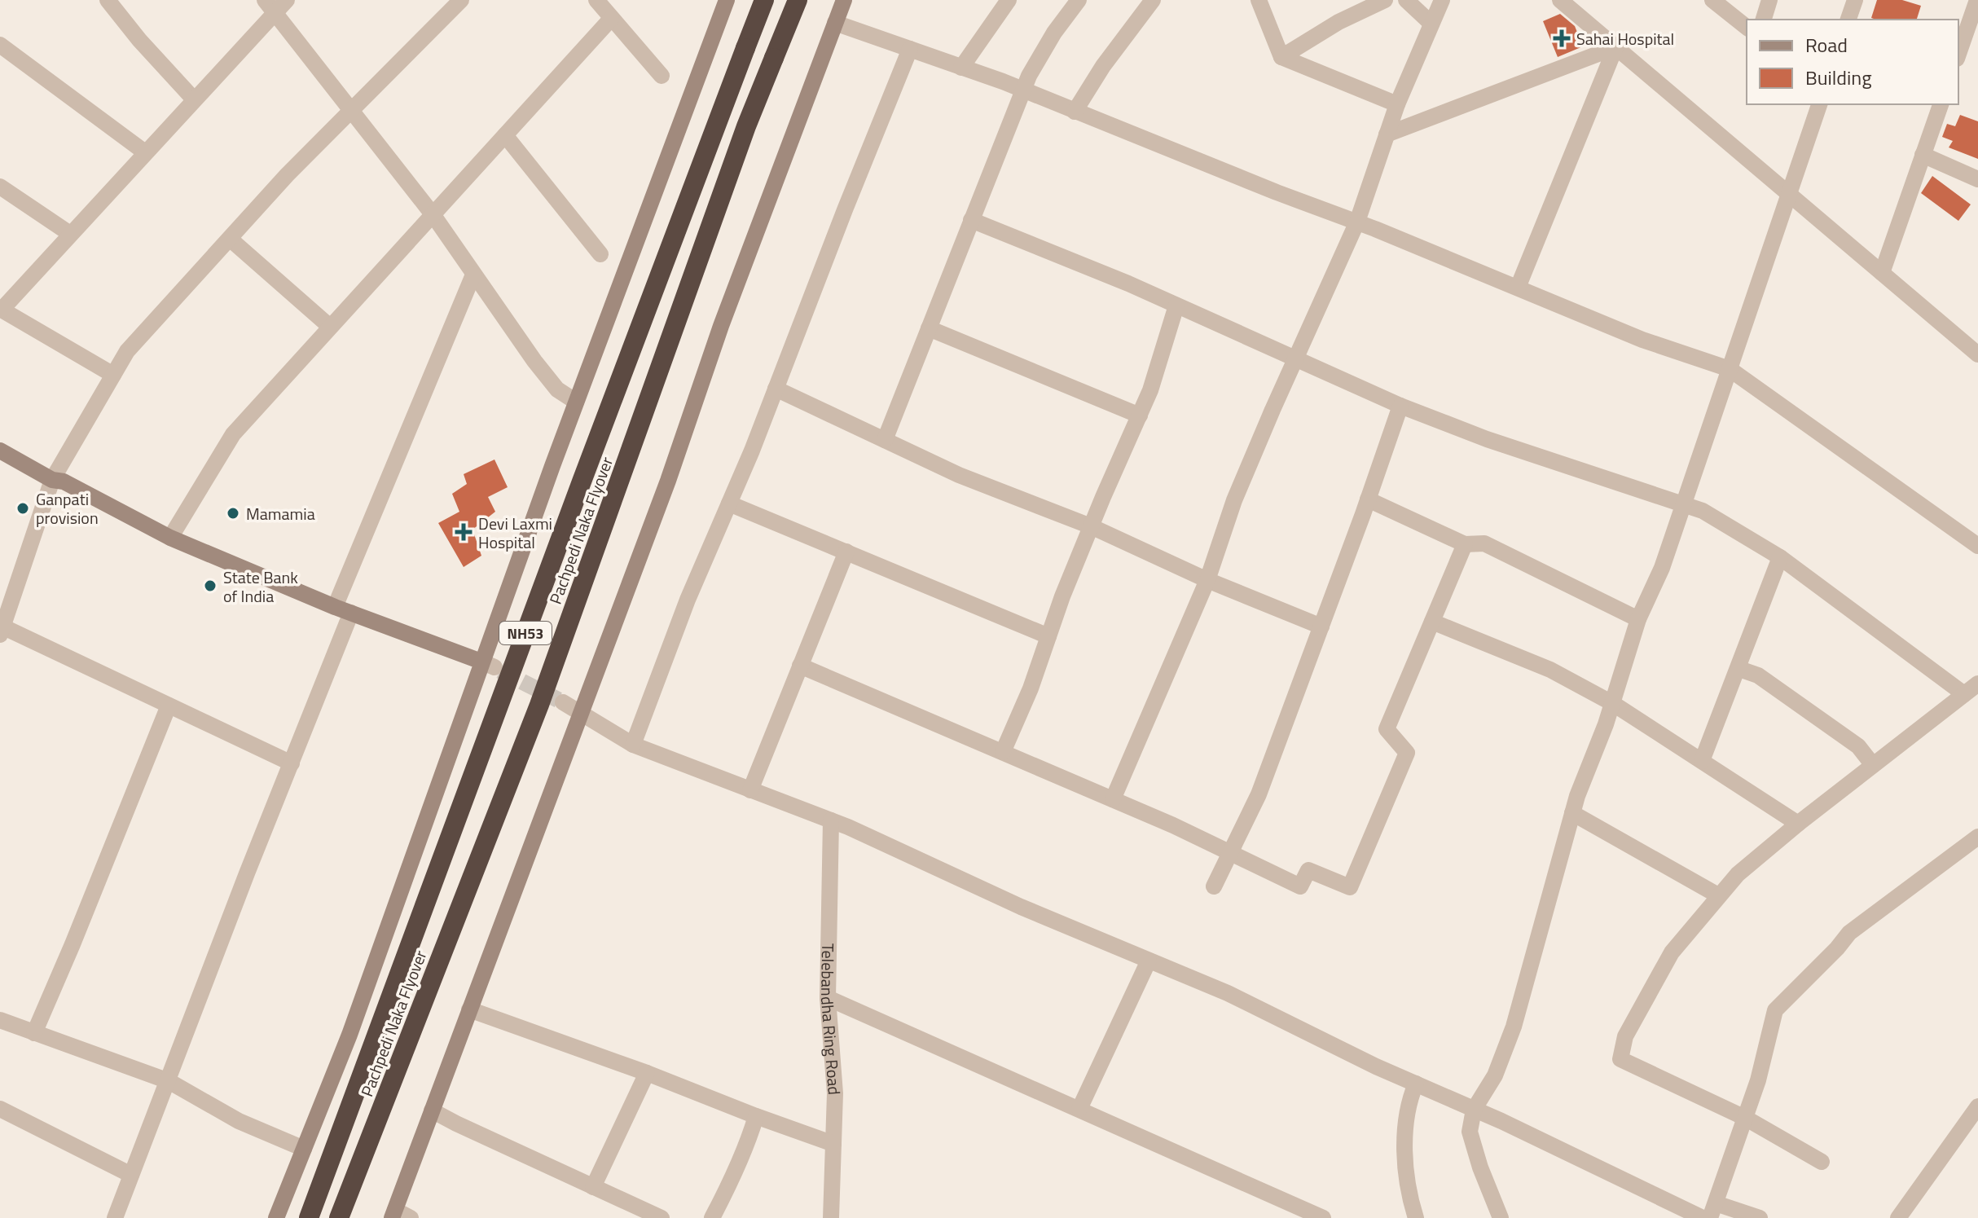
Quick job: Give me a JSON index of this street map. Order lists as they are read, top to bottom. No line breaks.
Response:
{"streets":{"highway":["Pachpedi Naka Flyover","NH53"],"street":["Telebandha Ring Road"]},"places":{"health":["Sahai Hospital","Devi Laxmi Hospital"],"other":["Ganpati provision","Mamamia","State Bank of India"]},"legend":["Road","Building"]}
